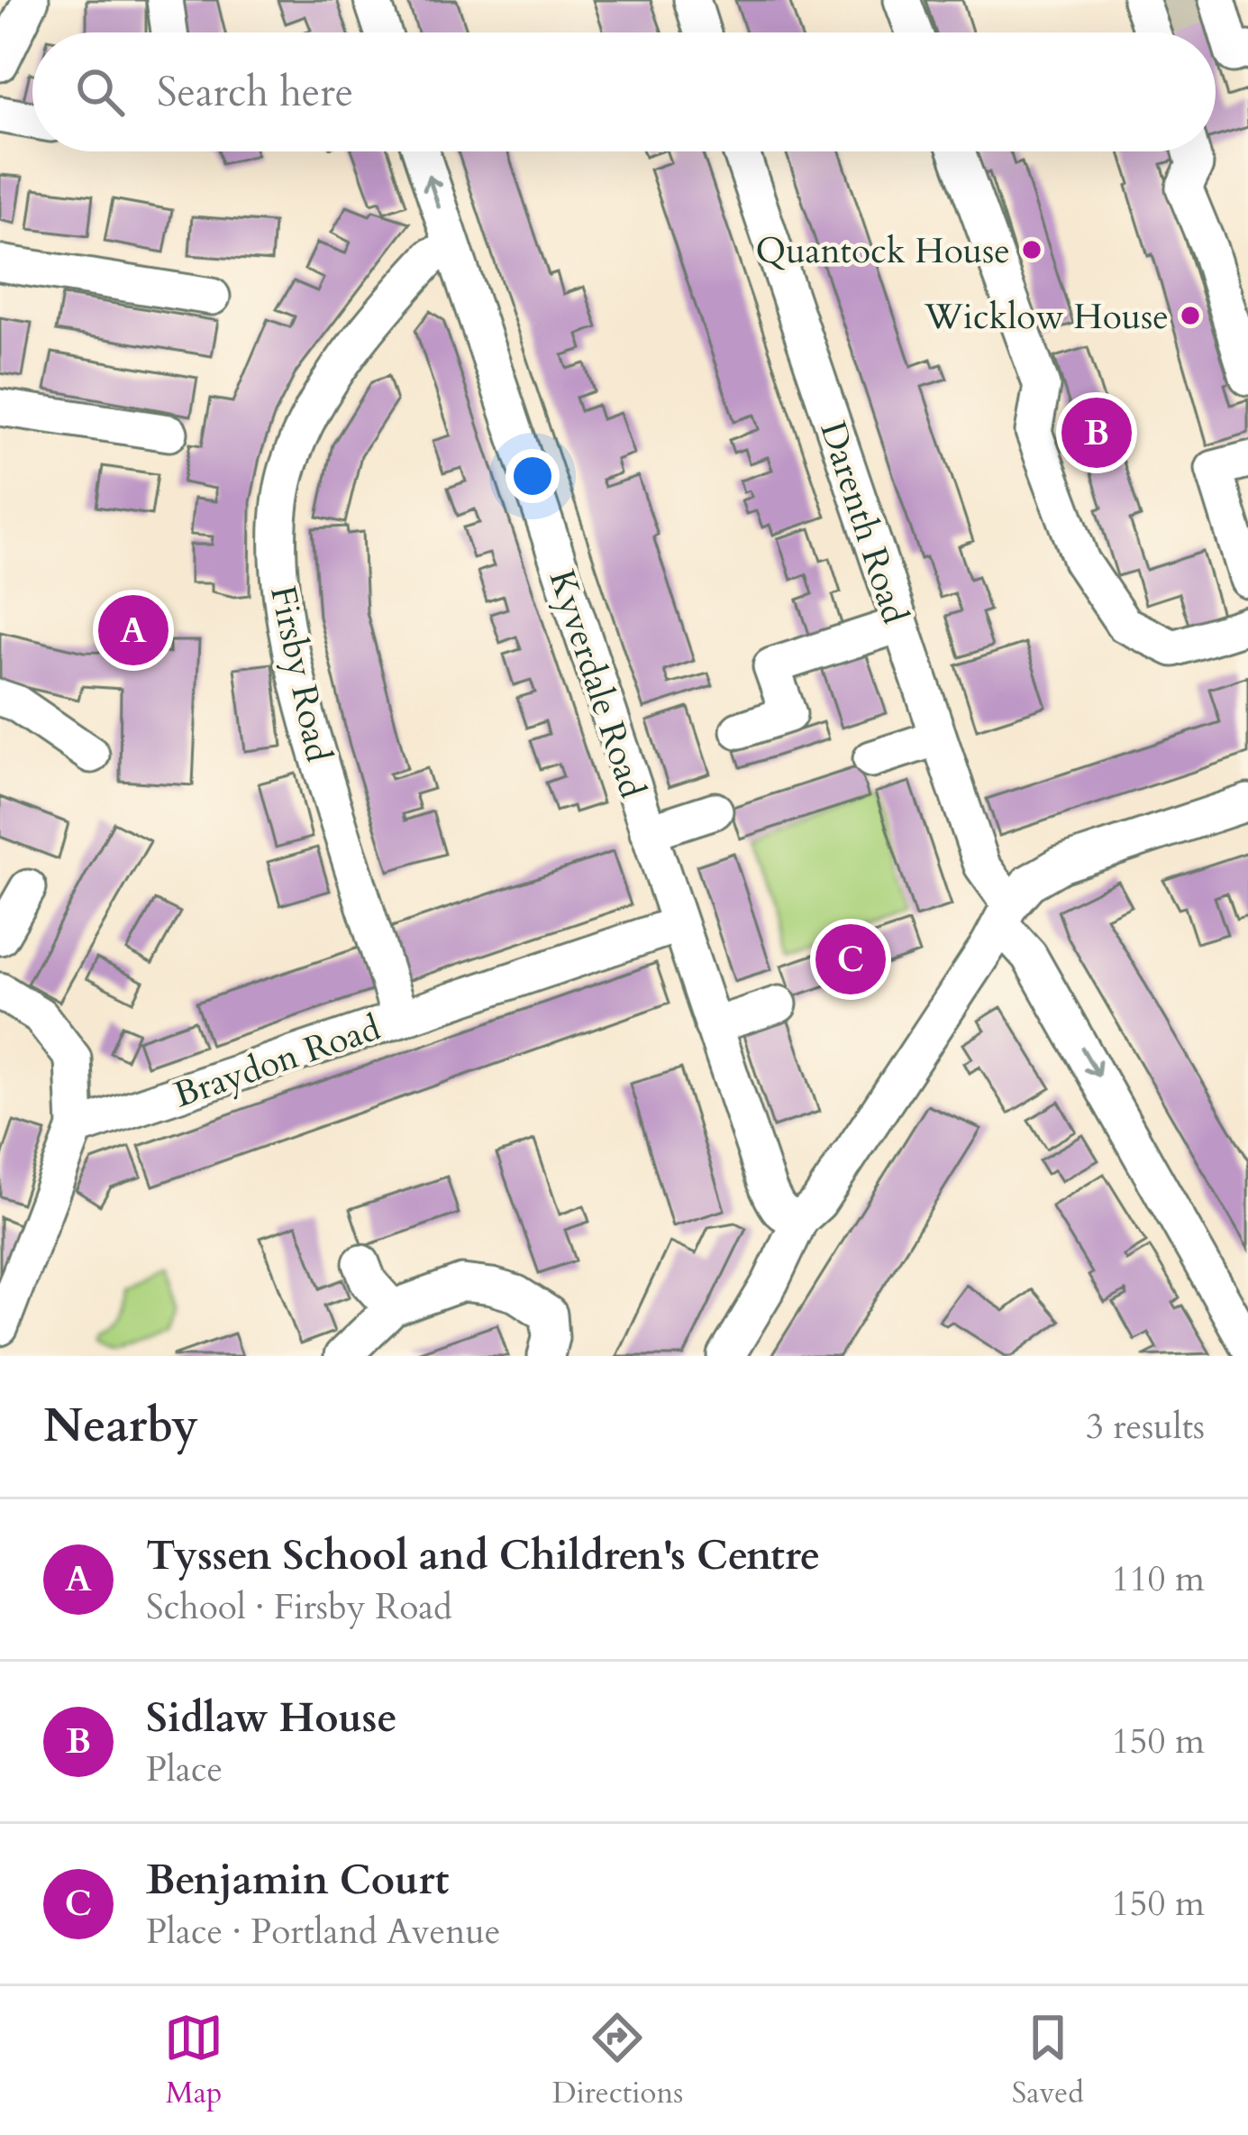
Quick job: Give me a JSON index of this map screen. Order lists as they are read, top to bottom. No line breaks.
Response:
{"streets":{"street":["Darenth Road","Firsby Road","Kyverdale Road","Braydon Road"]},"crossings":[["Firsby Road","Kyverdale Road"],["Firsby Road","Braydon Road"],["Kyverdale Road","Braydon Road"]],"one_way":["Darenth Road"],"places":["Quantock House","Wicklow House"],"page":{"search":"Search here","pins":["B","A","C"],"heading":["Nearby","3 results"],"list":[{"mark":"A","name":"Tyssen School and Children's Centre","note":"School · Firsby Road","value":"110 m"},{"mark":"B","name":"Sidlaw House","note":"Place","value":"150 m"},{"mark":"C","name":"Benjamin Court","note":"Place · Portland Avenue","value":"150 m"}],"nav":["Map","Directions","Saved"]}}
